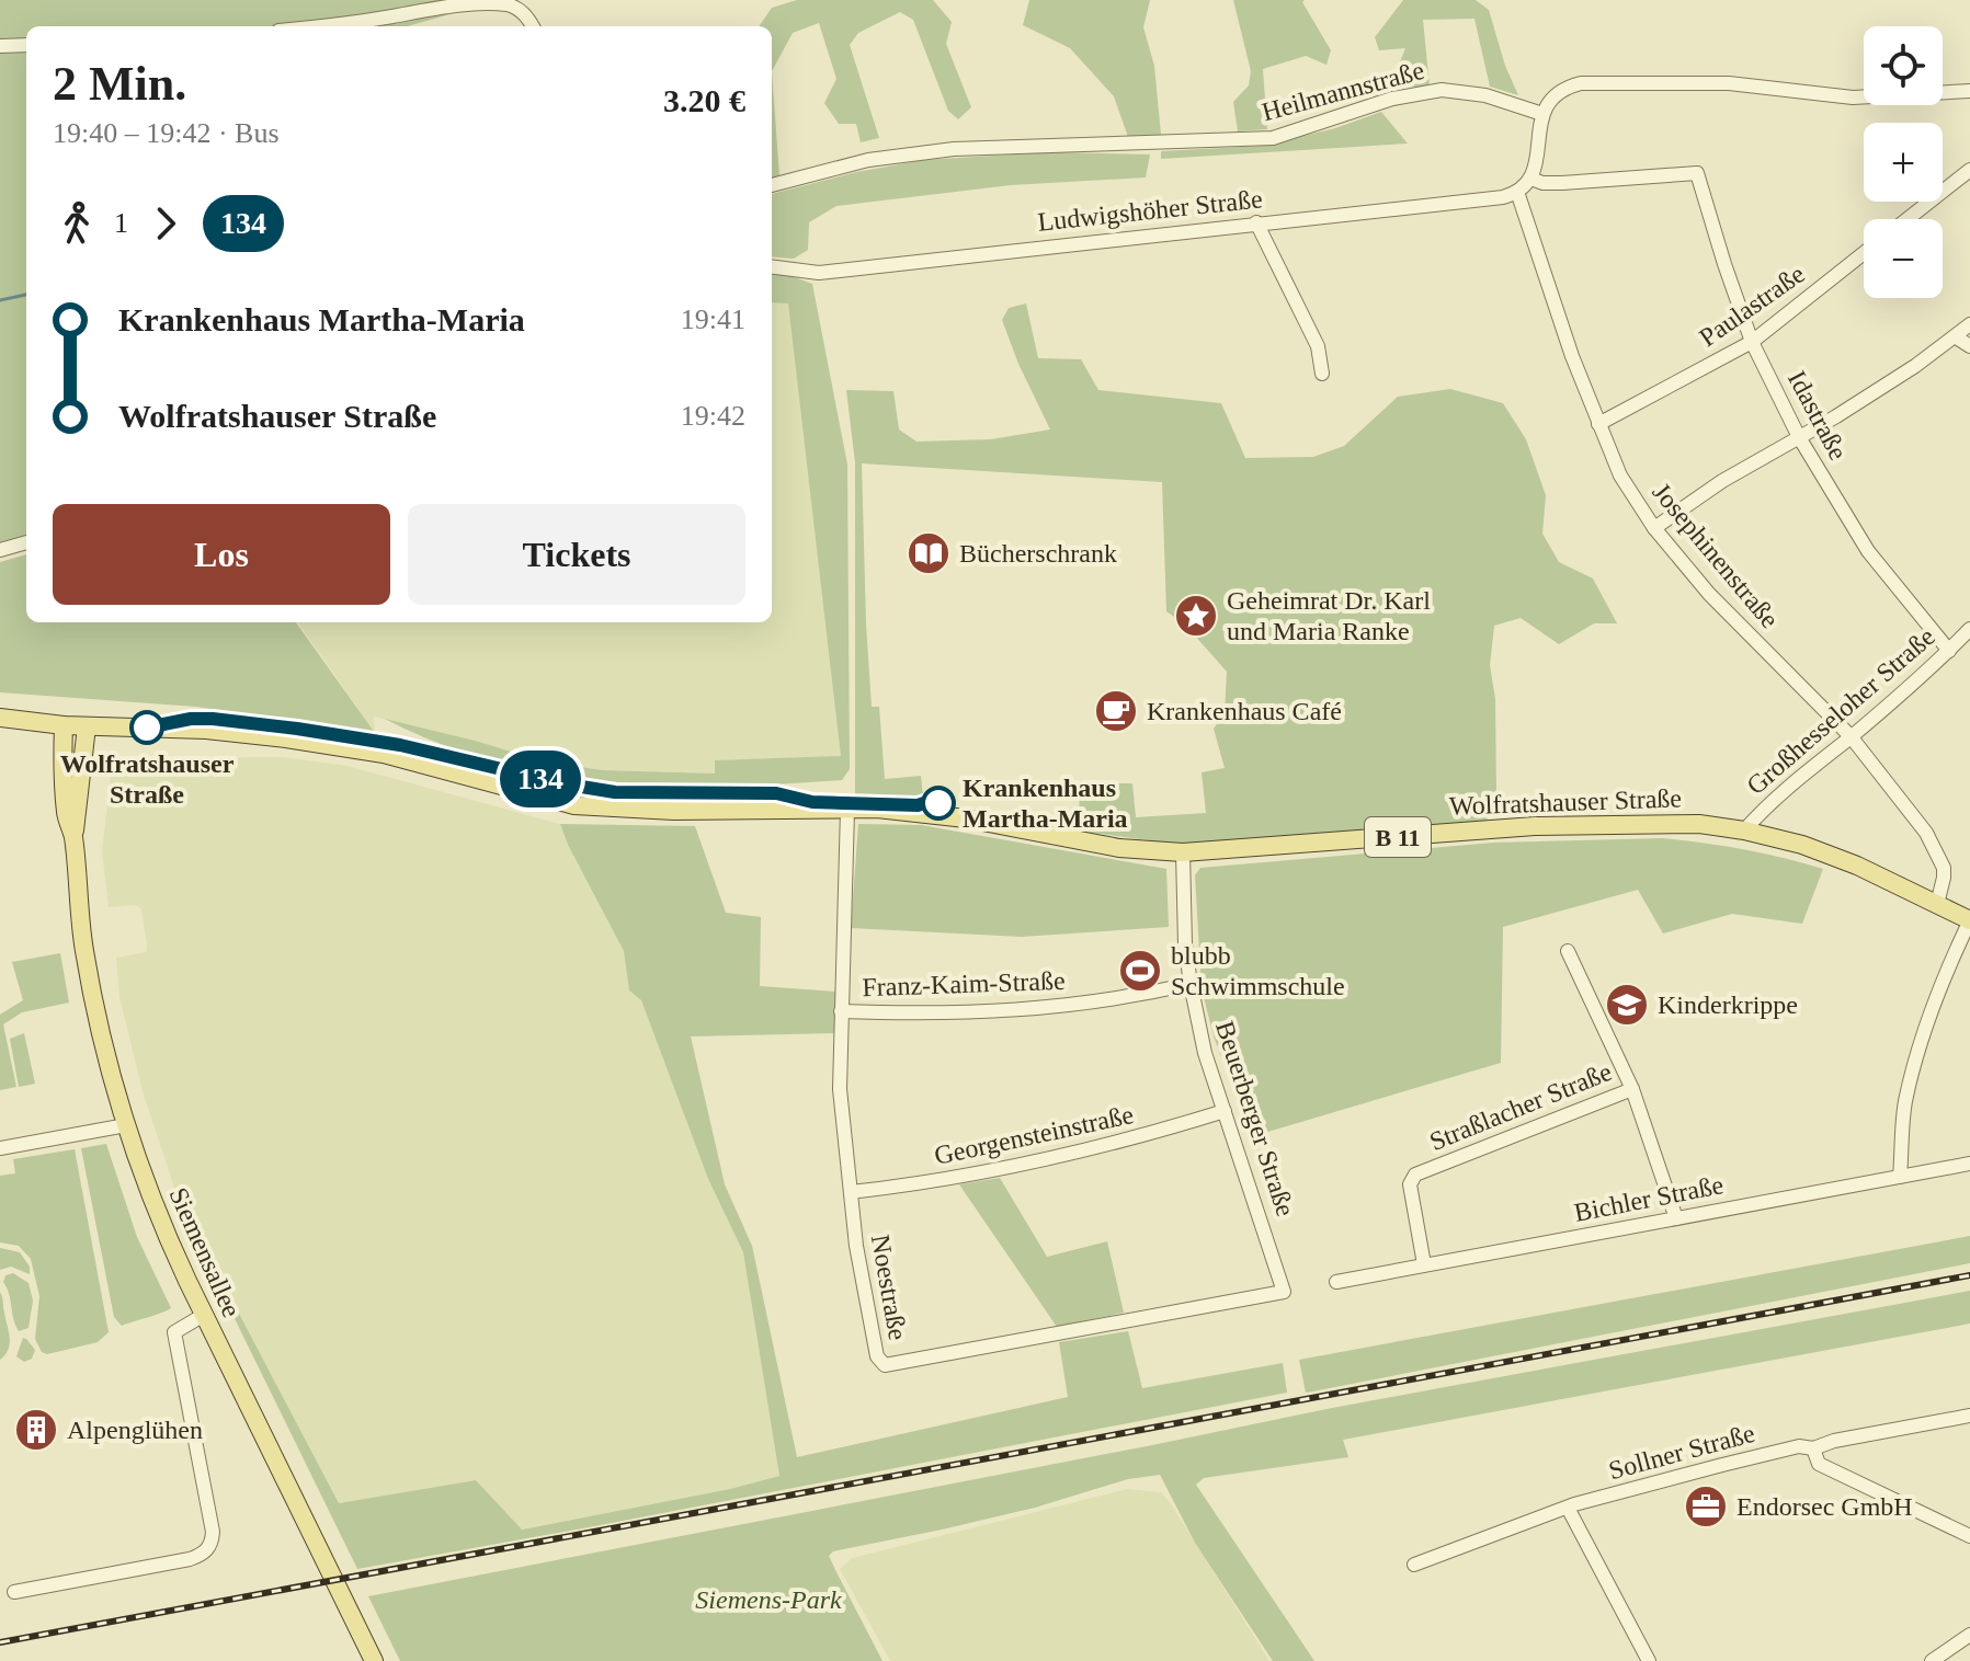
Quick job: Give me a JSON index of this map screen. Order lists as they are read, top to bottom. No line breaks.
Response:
{"streets":{"main road":["Wolfratshauser Straße","B 11","Siemensallee"],"street":["Heilmannstraße","Ludwigshöher Straße","Paulastraße","Idastraße","Josephinenstraße","Großhesseloher Straße","Franz-Kaim-Straße","Straßlacher Straße","Beuerberger Straße","Georgensteinstraße","Bichler Straße","Noestraße","Sollner Straße"]},"crossings":[["Ludwigshöher Straße","Josephinenstraße"],["Paulastraße","Idastraße"],["Paulastraße","Josephinenstraße"],["Idastraße","Großhesseloher Straße"],["Josephinenstraße","Großhesseloher Straße"],["Josephinenstraße","Wolfratshauser Straße"],["Großhesseloher Straße","Wolfratshauser Straße"],["Wolfratshauser Straße","Beuerberger Straße"],["Wolfratshauser Straße","Siemensallee"],["Wolfratshauser Straße","Noestraße"],["Franz-Kaim-Straße","Beuerberger Straße"],["Franz-Kaim-Straße","Noestraße"],["Straßlacher Straße","Bichler Straße"],["Beuerberger Straße","Georgensteinstraße"],["Beuerberger Straße","Noestraße"],["Georgensteinstraße","Noestraße"]],"parks":["Siemens-Park"],"places":{"library":["Bücherschrank"],"place":["Geheimrat Dr. Karl und Maria Ranke"],"cafe":["Krankenhaus Café"],"other":["Wolfratshauser Straße","Krankenhaus Martha-Maria"],"sports":["blubb Schwimmschule"],"school or university":["Kinderkrippe"],"building":["Alpenglühen"],"office":["Endorsec GmbH"]},"lines":["bus line 134"],"page":{"on_map":"134","map_buttons":["+","−"],"heading":["2 Min.","19:40 – 19:42 · Bus","3.20 €"],"legs":["1","134"],"list":[{"name":"Krankenhaus Martha-Maria","value":"19:41"},{"name":"Wolfratshauser Straße","value":"19:42"}],"buttons":["Los","Tickets"]}}
